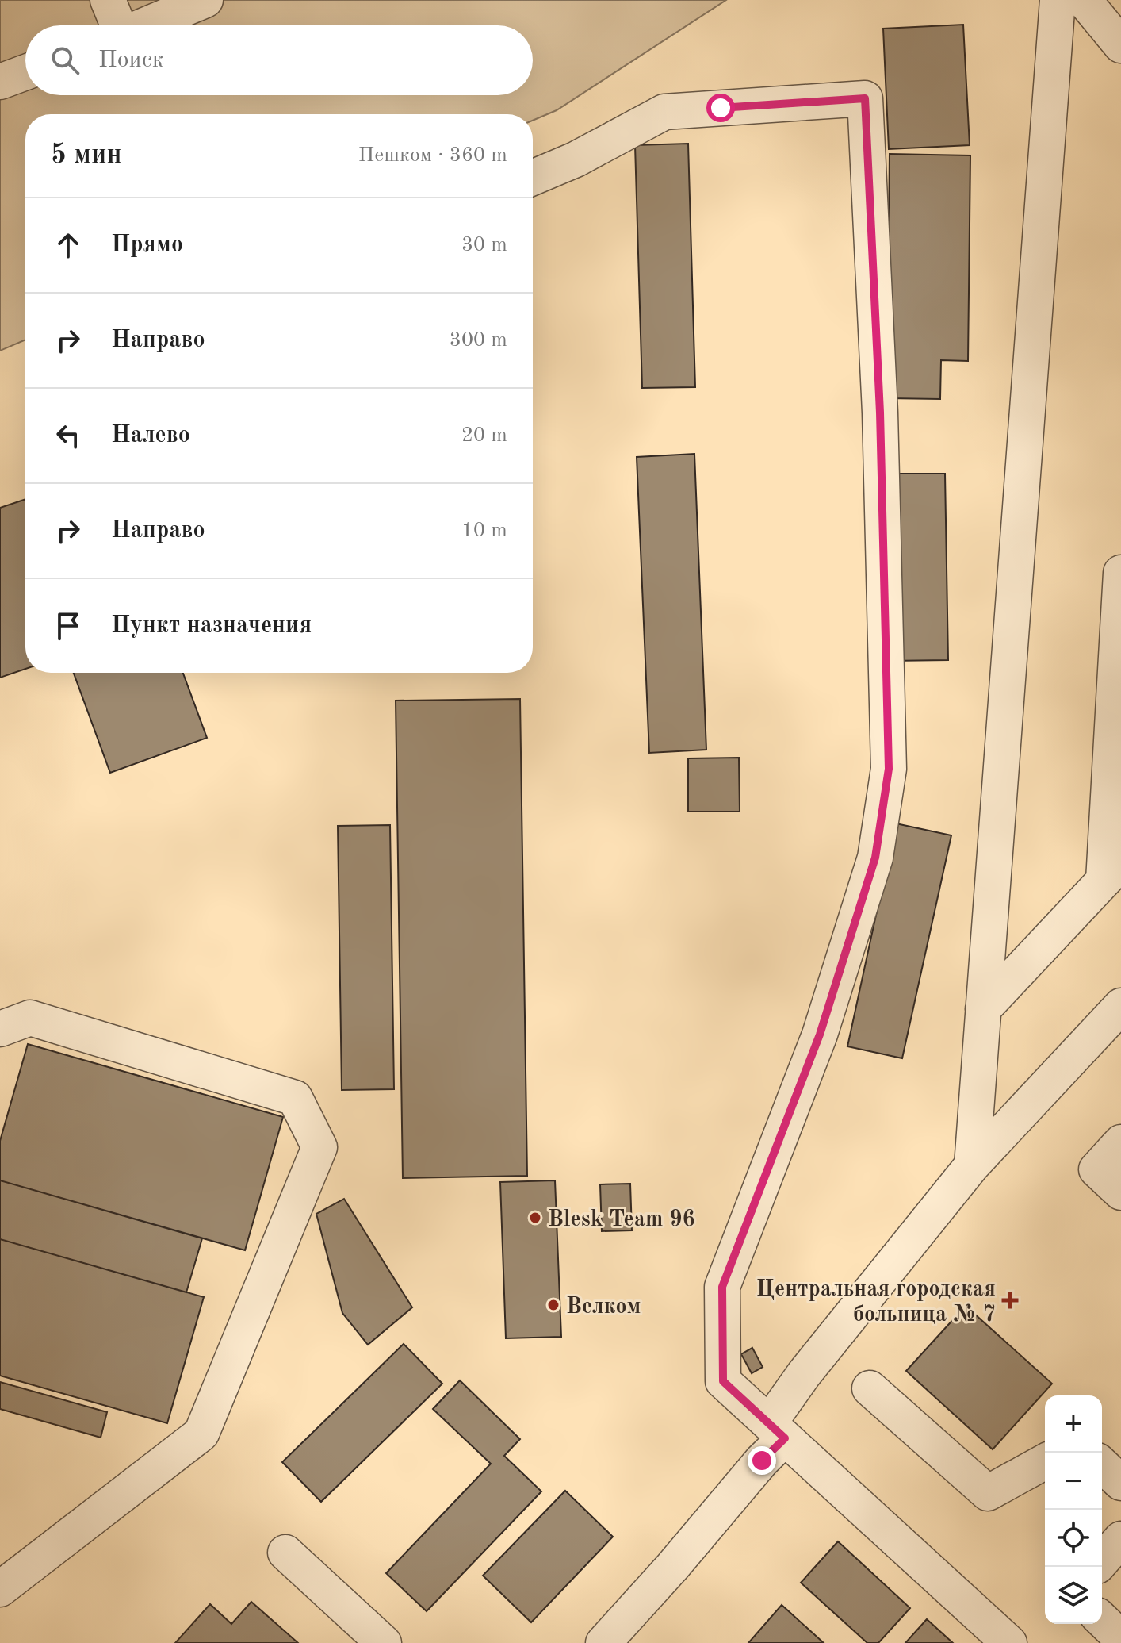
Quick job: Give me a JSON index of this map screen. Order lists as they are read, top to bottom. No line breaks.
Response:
{"places":{"other":["Blesk Team 96","Велком"],"health":["Центральная городская больница № 7"]},"page":{"search":"Поиск","heading":["5 мин","Пешком · 360 m"],"list":[["Прямо","30 m"],["Направо","300 m"],["Налево","20 m"],["Направо","10 m"],"Пункт назначения"],"map_buttons":["+","−"]}}
